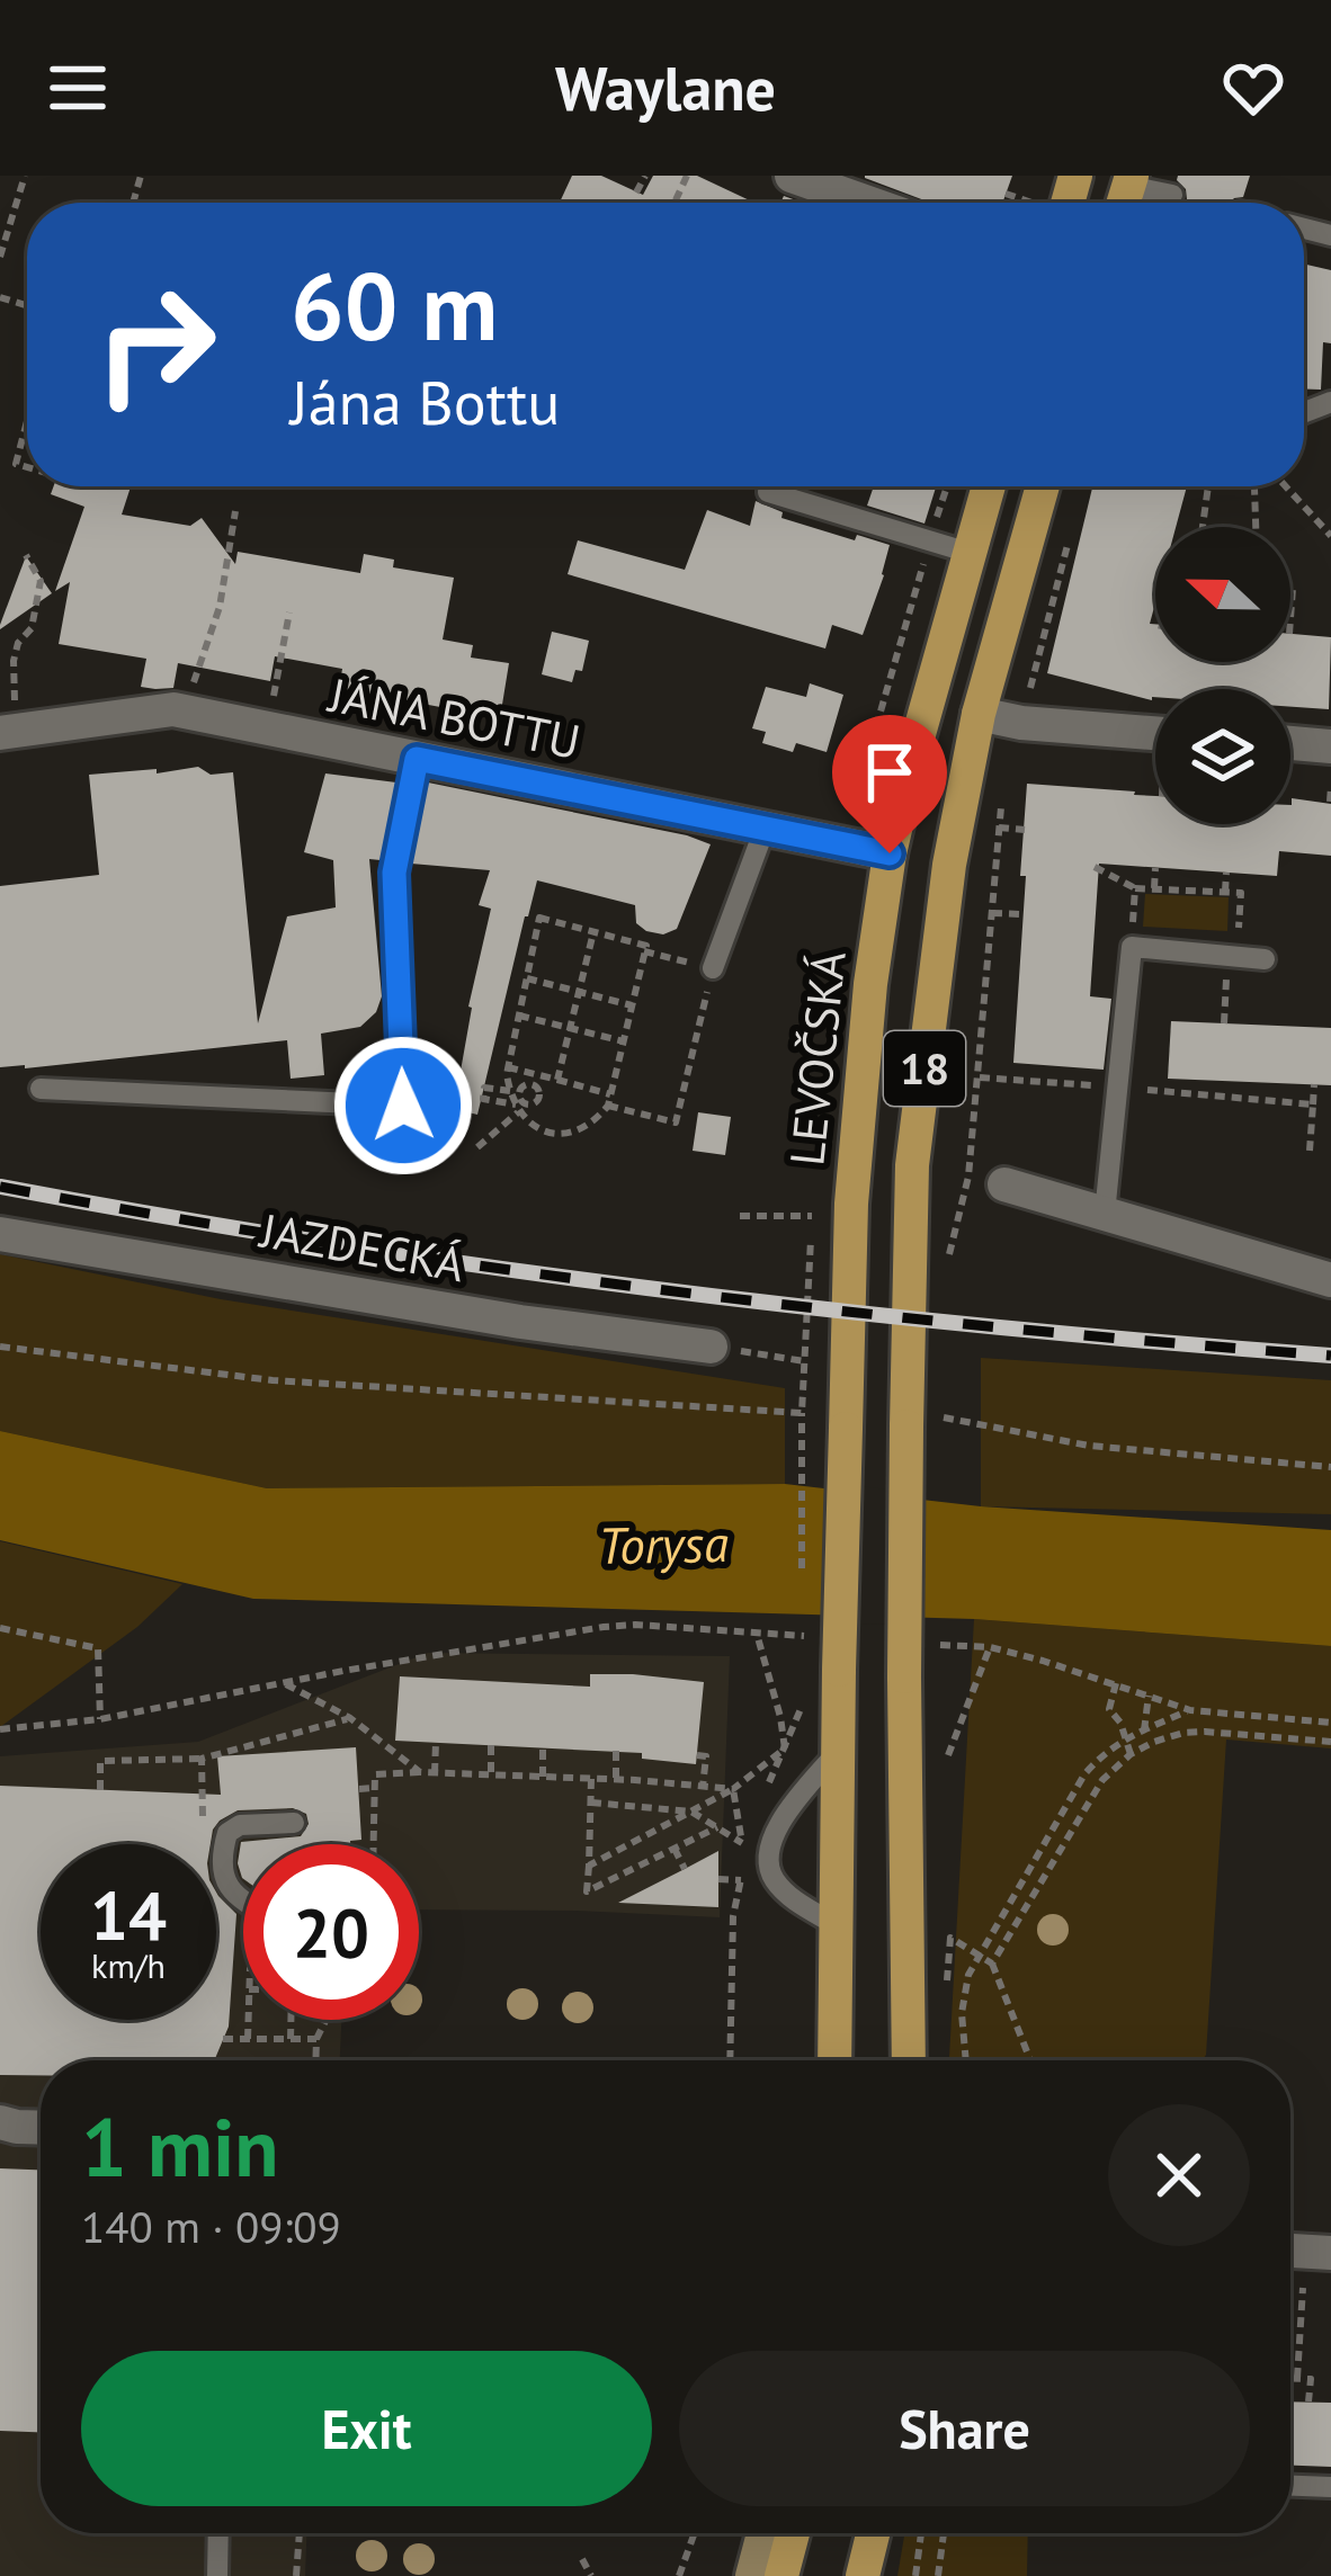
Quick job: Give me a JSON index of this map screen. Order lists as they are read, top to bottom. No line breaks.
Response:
{"streets":{"main road":["LEVOČSKÁ","18"],"street":["JÁNA BOTTU","JAZDECKÁ"]},"crossings":[["JÁNA BOTTU","LEVOČSKÁ"],["LEVOČSKÁ","18"]],"water":["Torysa"],"north":"left","page":{"header":"Waylane","turn":["60 m","Jána Bottu"],"speed":"14 km/h","limit":"20","heading":["1 min","140 m · 09:09"],"buttons":["Exit","Share"]}}
